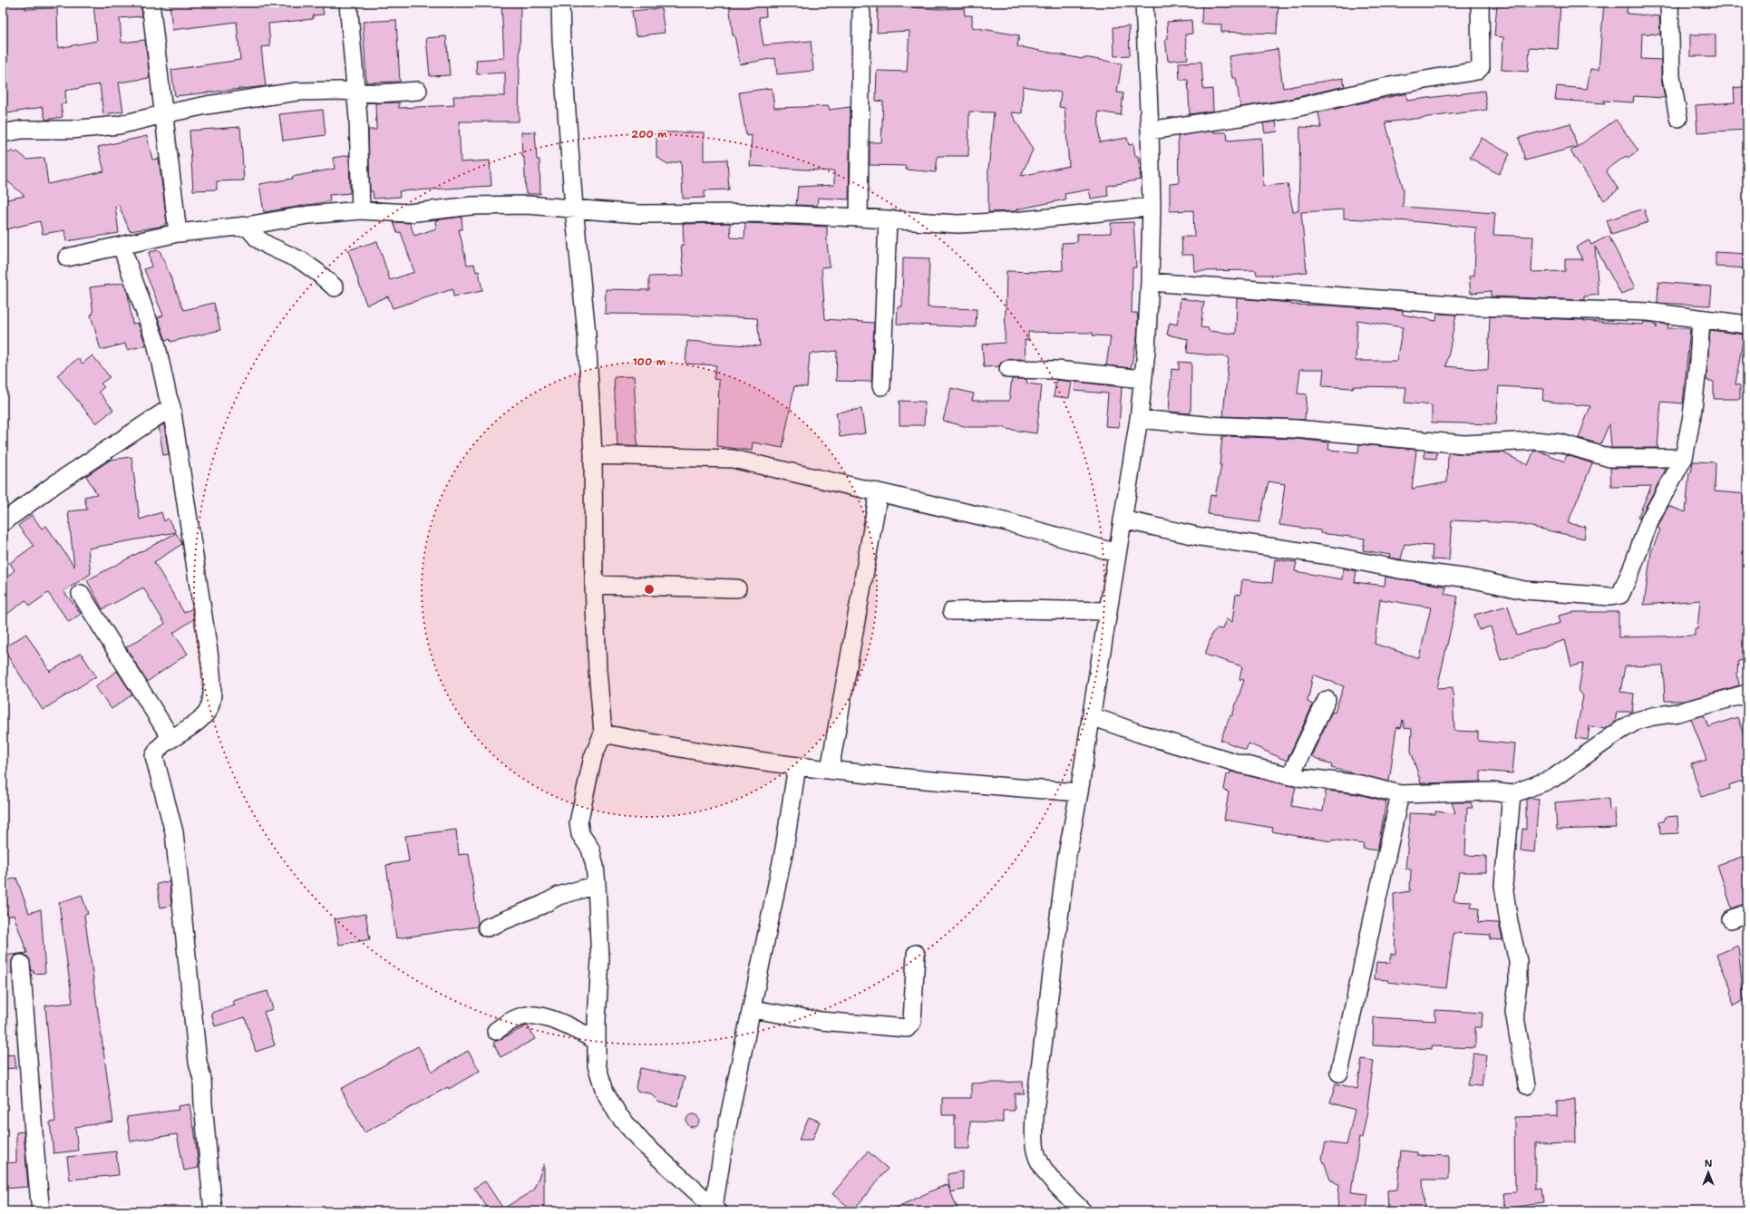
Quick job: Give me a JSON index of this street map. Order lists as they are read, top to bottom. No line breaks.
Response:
{"north":"top","rings":["200 m","100 m"]}
